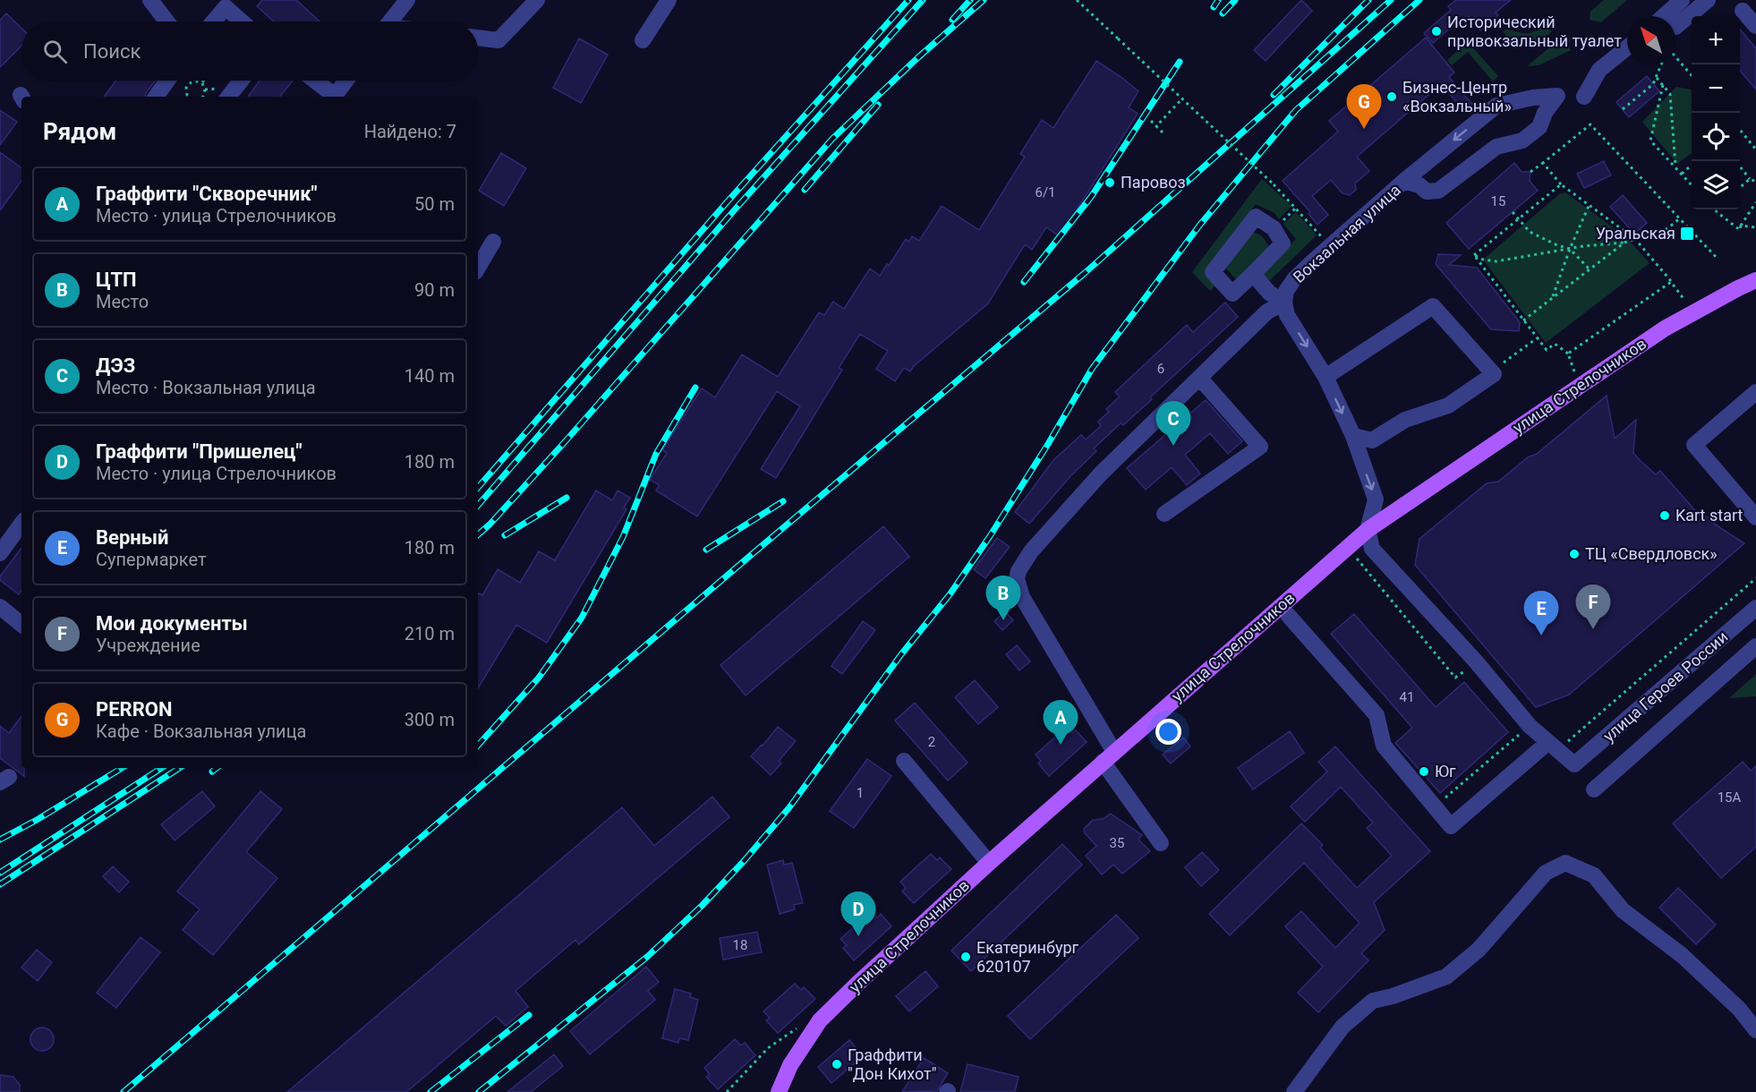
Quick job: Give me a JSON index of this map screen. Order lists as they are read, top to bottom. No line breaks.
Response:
{"streets":{"main road":["улица Стрелочников"],"street":["Вокзальная улица","улица Героев России"]},"crossings":[["Вокзальная улица","улица Стрелочников"]],"places":{"other":["Исторический привокзальный туалет","Бизнес-Центр «Вокзальный»","Паровоз","Kart start","ТЦ «Свердловск»","Юг","Екатеринбург 620107","Граффити \"Дон Кихот\""],"transit":["Уральская"]},"house_numbers":["6/1","15","6","41","2","1","15А","35","18"],"north":"top left","page":{"map_buttons":["+","−"],"search":"Поиск","pins":["G","C","B","F","E","A","D"],"heading":["Рядом","Найдено: 7"],"list":[{"mark":"A","name":"Граффити \"Скворечник\"","note":"Место · улица Стрелочников","value":"50 m"},{"mark":"B","name":"ЦТП","note":"Место","value":"90 m"},{"mark":"C","name":"ДЭЗ","note":"Место · Вокзальная улица","value":"140 m"},{"mark":"D","name":"Граффити \"Пришелец\"","note":"Место · улица Стрелочников","value":"180 m"},{"mark":"E","name":"Верный","note":"Супермаркет","value":"180 m"},{"mark":"F","name":"Мои документы","note":"Учреждение","value":"210 m"},{"mark":"G","name":"PERRON","note":"Кафе · Вокзальная улица","value":"300 m"}]}}
